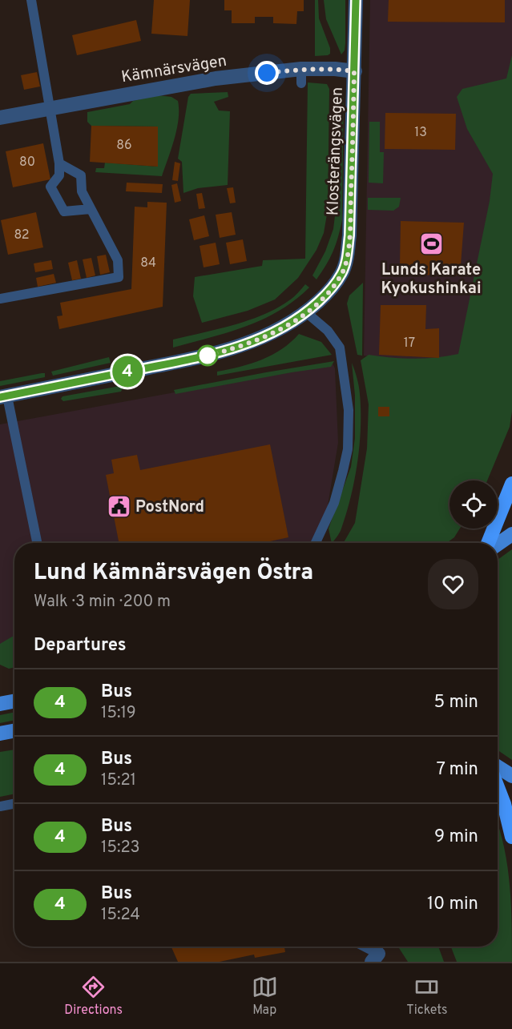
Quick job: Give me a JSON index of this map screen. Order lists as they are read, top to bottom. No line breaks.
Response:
{"streets":{"street":["Kämnärsvägen","Klosterängsvägen"]},"crossings":[["Kämnärsvägen","Klosterängsvägen"]],"places":{"sports":["Lunds Karate Kyokushinkai"],"public building":["PostNord"]},"lines":["bus line 4"],"house_numbers":["13","86","80","82","84","17"],"page":{"on_map":"4","heading":[["Lund Kämnärsvägen Östra","Walk · 3 min · 200 m"],"Departures"],"list":[{"mark":"4","name":"Bus","note":"15:19","value":"5 min"},{"mark":"4","name":"Bus","note":"15:21","value":"7 min"},{"mark":"4","name":"Bus","note":"15:23","value":"9 min"},{"mark":"4","name":"Bus","note":"15:24","value":"10 min"}],"tabs":["Directions","Map","Tickets"]}}
